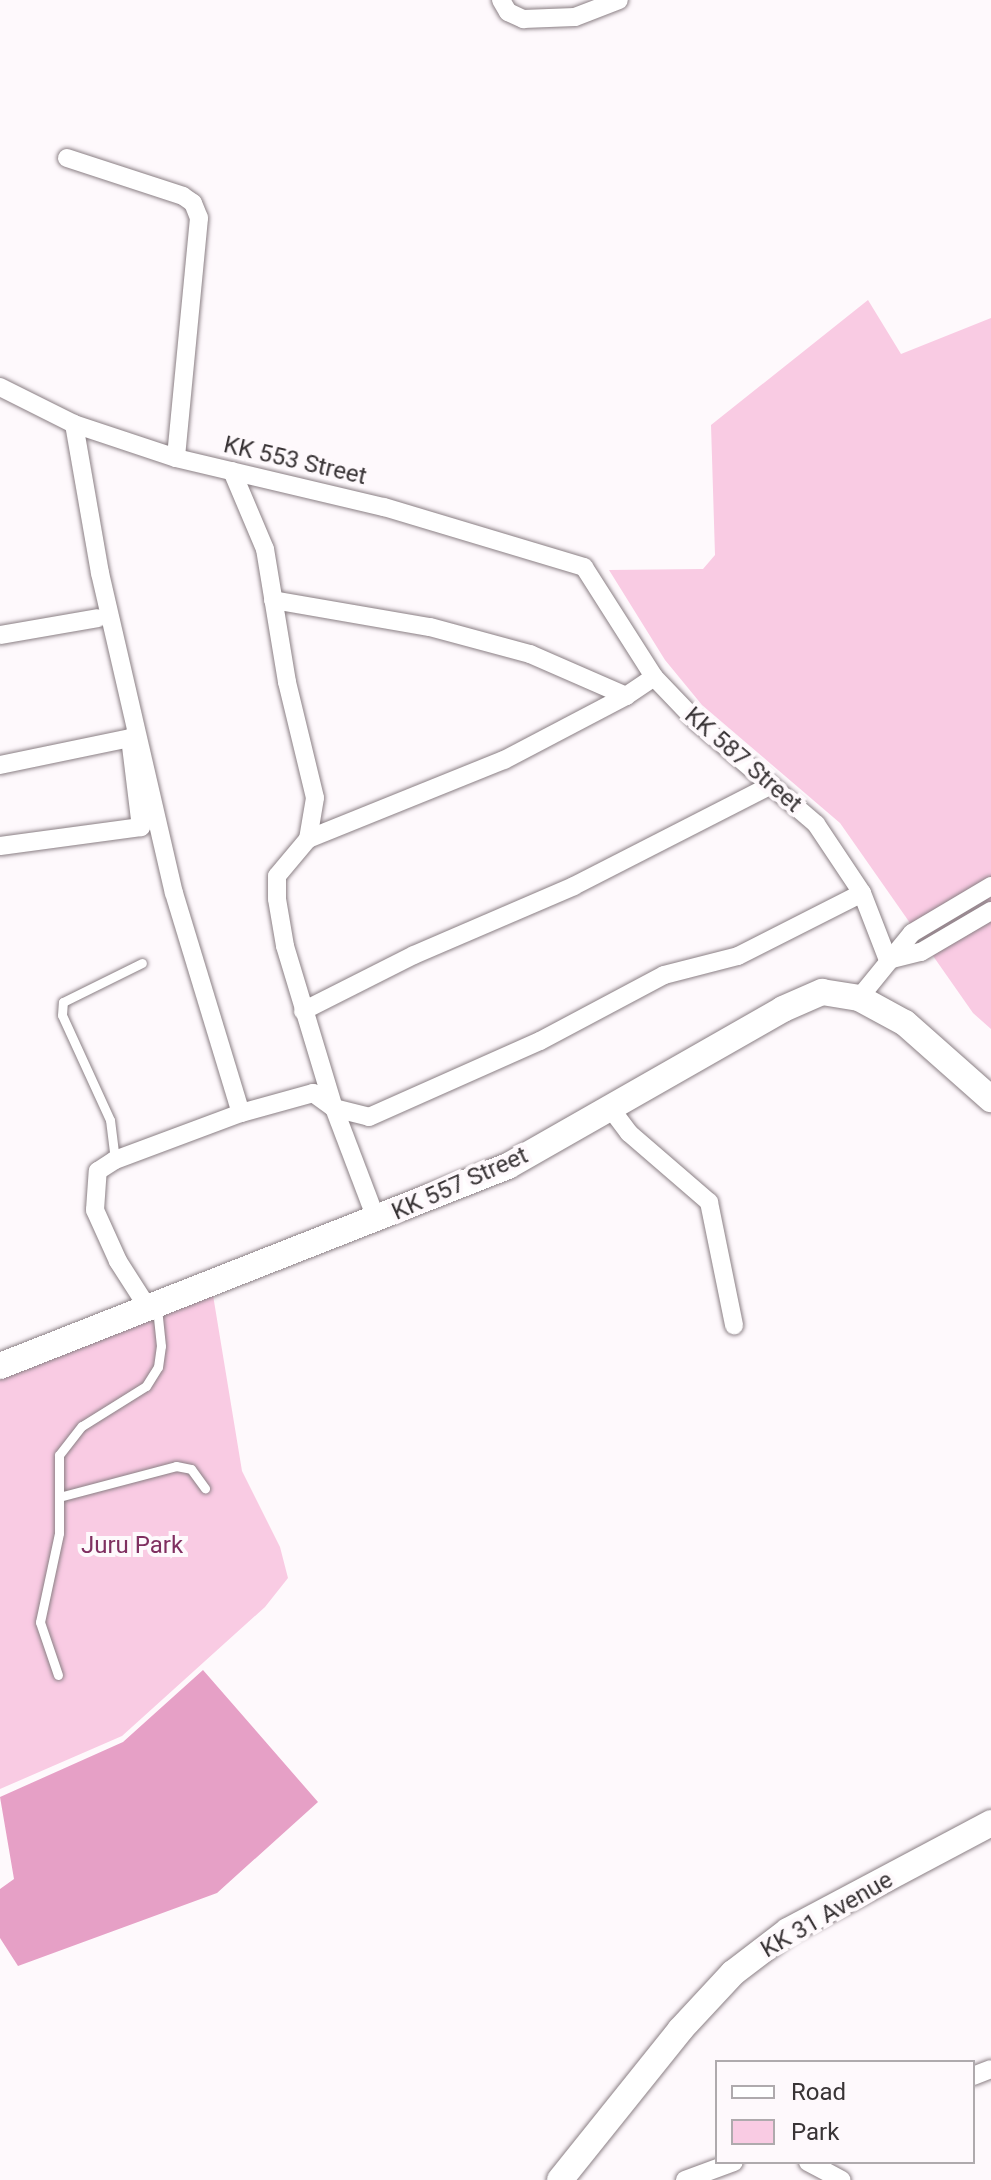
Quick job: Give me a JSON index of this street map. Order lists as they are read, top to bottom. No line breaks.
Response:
{"streets":{"street":["KK 553 Street","KK 587 Street","KK 557 Street","KK 31 Avenue"]},"crossings":[["KK 553 Street","KK 587 Street"]],"parks":["Juru Park"],"legend":["Road","Park"]}
